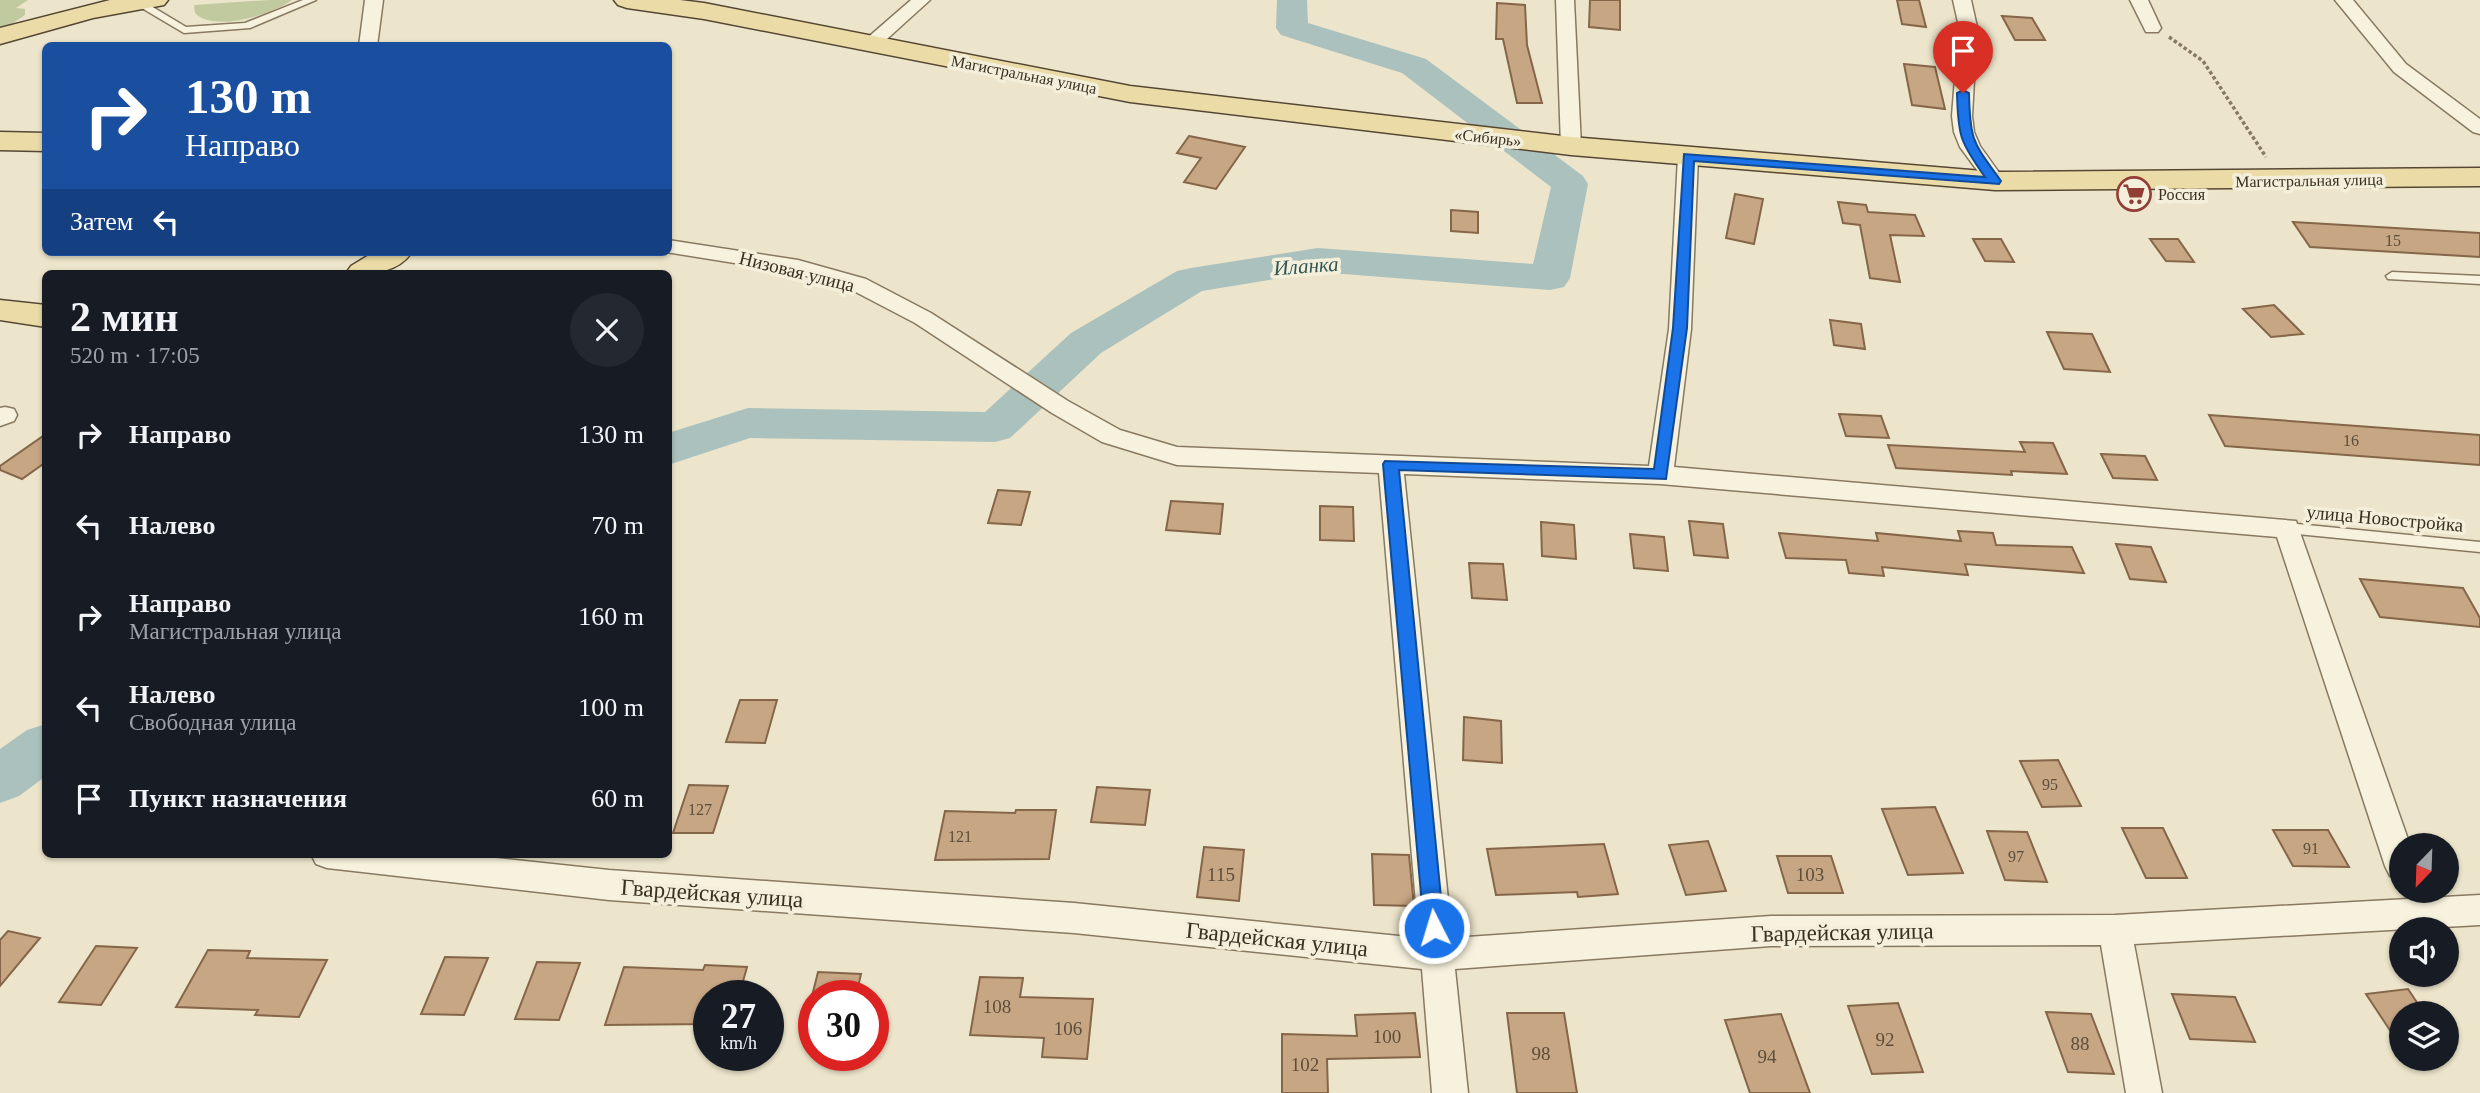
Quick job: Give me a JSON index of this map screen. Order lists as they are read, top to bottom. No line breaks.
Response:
{"streets":{"main road":["Магистральная улица","«Сибирь»"],"street":["Низовая улица","Гвардейская улица"],"lane":["улица Новостройка"]},"crossings":[["Магистральная улица","«Сибирь»"],["Низовая улица","улица Новостройка"]],"water":["Иланка"],"places":{"supermarket":["Россия"]},"house_numbers":["15","16","95","127","121","91","97","115","103","108","106","100","92","88","98","94","102"],"north":"bottom left","page":{"turn":["130 m","Направо"],"then":"Затем","heading":["2 мин","520 m · 17:05"],"list":[{"name":"Направо","value":"130 m"},{"name":"Налево","value":"70 m"},{"name":"Направо","note":"Магистральная улица","value":"160 m"},{"name":"Налево","note":"Свободная улица","value":"100 m"},{"name":"Пункт назначения","value":"60 m"}],"speed":"27 km/h","limit":"30"}}
